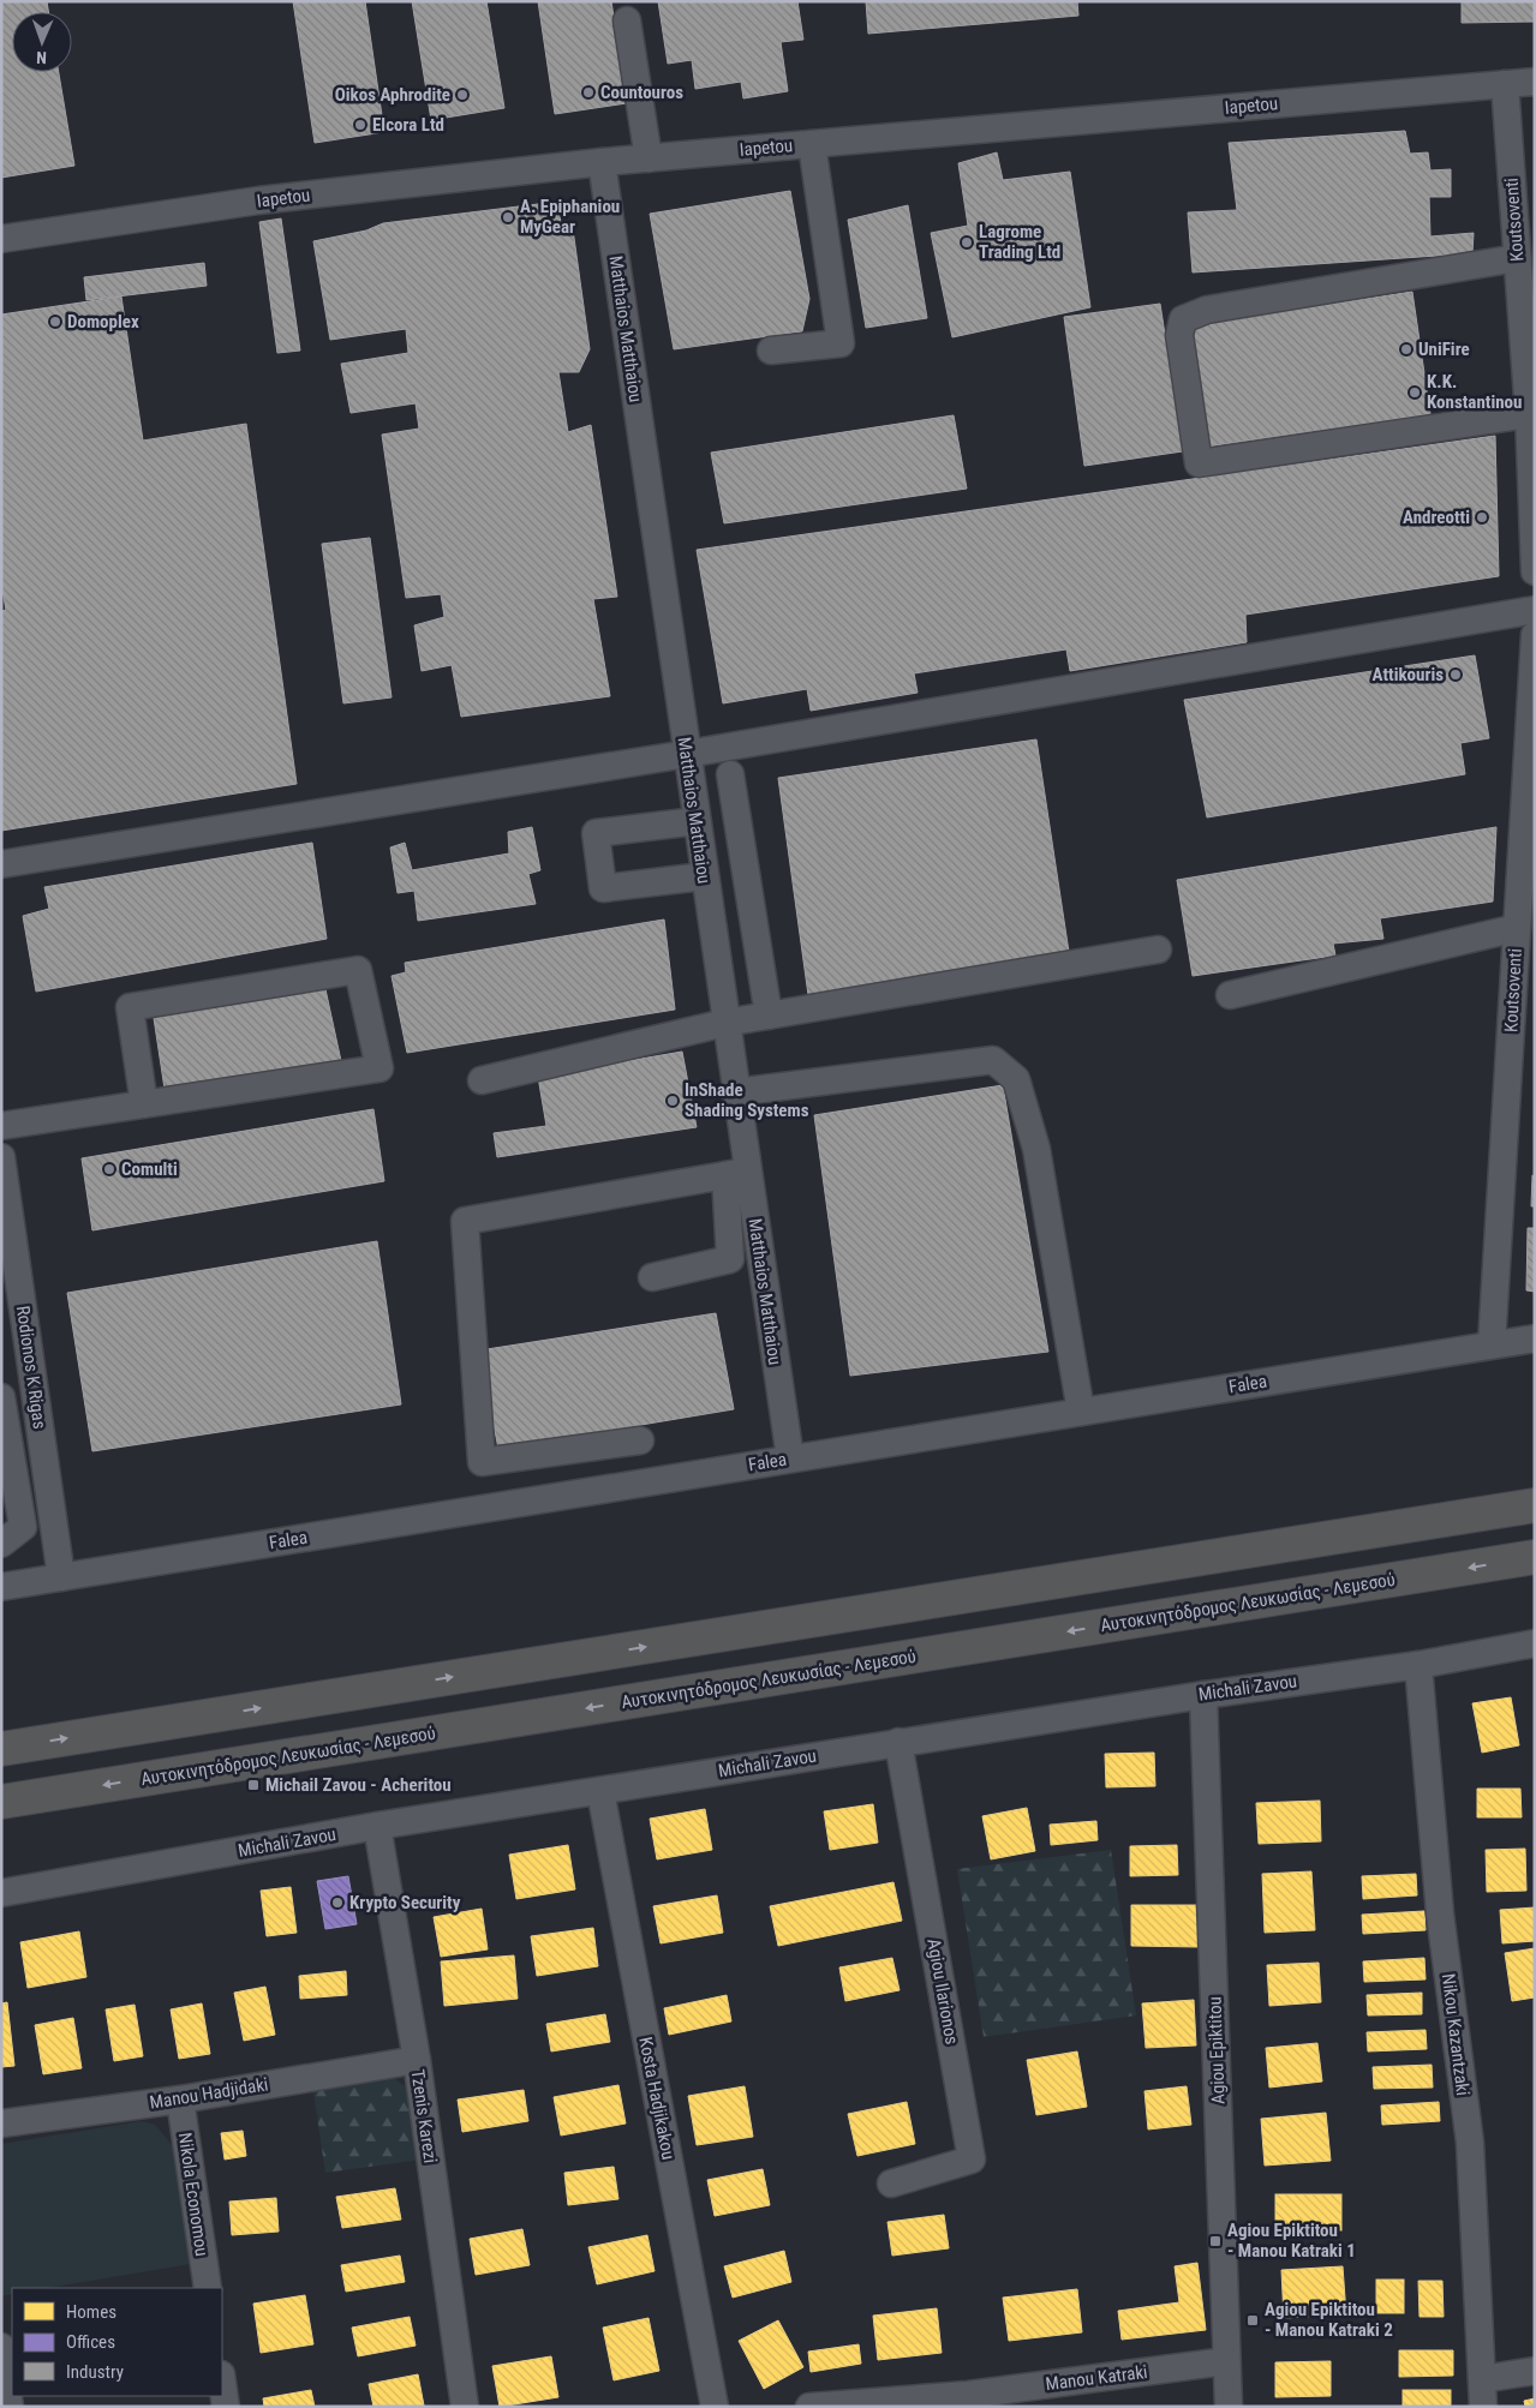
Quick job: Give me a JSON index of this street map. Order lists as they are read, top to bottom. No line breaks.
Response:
{"streets":{"highway":["Αυτοκινητόδρομος Λευκωσίας - Λεμεσού"],"street":["Iapetou","Koutsoventi","Matthaios Matthaiou","Rodionos K Rigas","Falea","Michali Zavou","Agiou Ilarionos","Nikou Kazantzaki","Agiou Epiktitou","Manou Hadjidaki","Kosta Hadjikakou","Tzenis Karezi","Nikola Economou","Manou Katraki"]},"crossings":[["Iapetou","Koutsoventi"],["Iapetou","Matthaios Matthaiou"],["Koutsoventi","Falea"],["Matthaios Matthaiou","Falea"],["Rodionos K Rigas","Falea"],["Michali Zavou","Agiou Ilarionos"],["Michali Zavou","Nikou Kazantzaki"],["Michali Zavou","Agiou Epiktitou"],["Michali Zavou","Kosta Hadjikakou"],["Michali Zavou","Tzenis Karezi"],["Agiou Epiktitou","Manou Katraki"],["Manou Hadjidaki","Tzenis Karezi"],["Manou Hadjidaki","Nikola Economou"]],"places":{"other":["Countouros","Oikos Aphrodite","Elcora Ltd","A. Epiphaniou MyGear","Lagrome Trading Ltd","Domoplex","UniFire","K.K. Konstantinou","Andreotti","Attikouris","InShade Shading Systems","Comulti","Krypto Security"],"transit":["Michail Zavou - Acheritou","Agiou Epiktitou - Manou Katraki 1","Agiou Epiktitou - Manou Katraki 2"]},"legend":["Homes","Offices","Industry"],"north":"bottom"}
